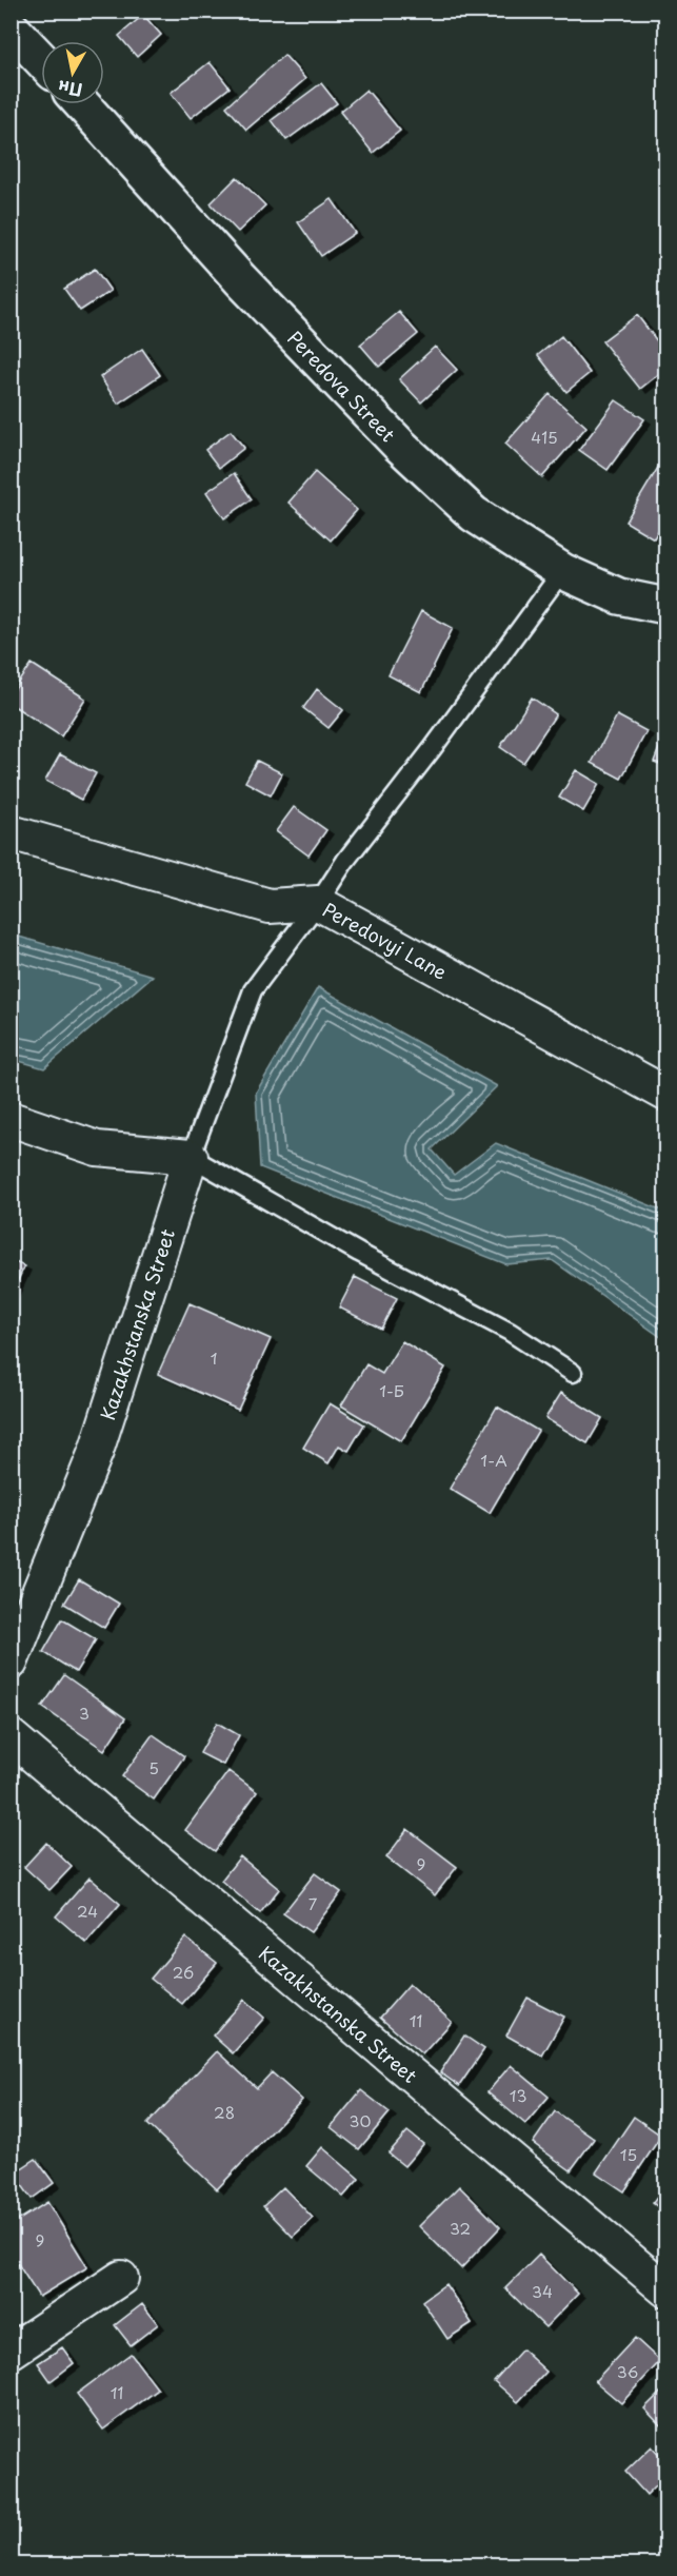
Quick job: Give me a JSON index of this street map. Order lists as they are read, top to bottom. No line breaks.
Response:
{"streets":{"street":["Peredova Street","Peredovyi Lane","Kazakhstanska Street"]},"house_numbers":["415","1","1-Б","1-А","3","5","9","7","24","26","11","13","28","30","15","32","9","34","36","11"],"north":"bottom"}
